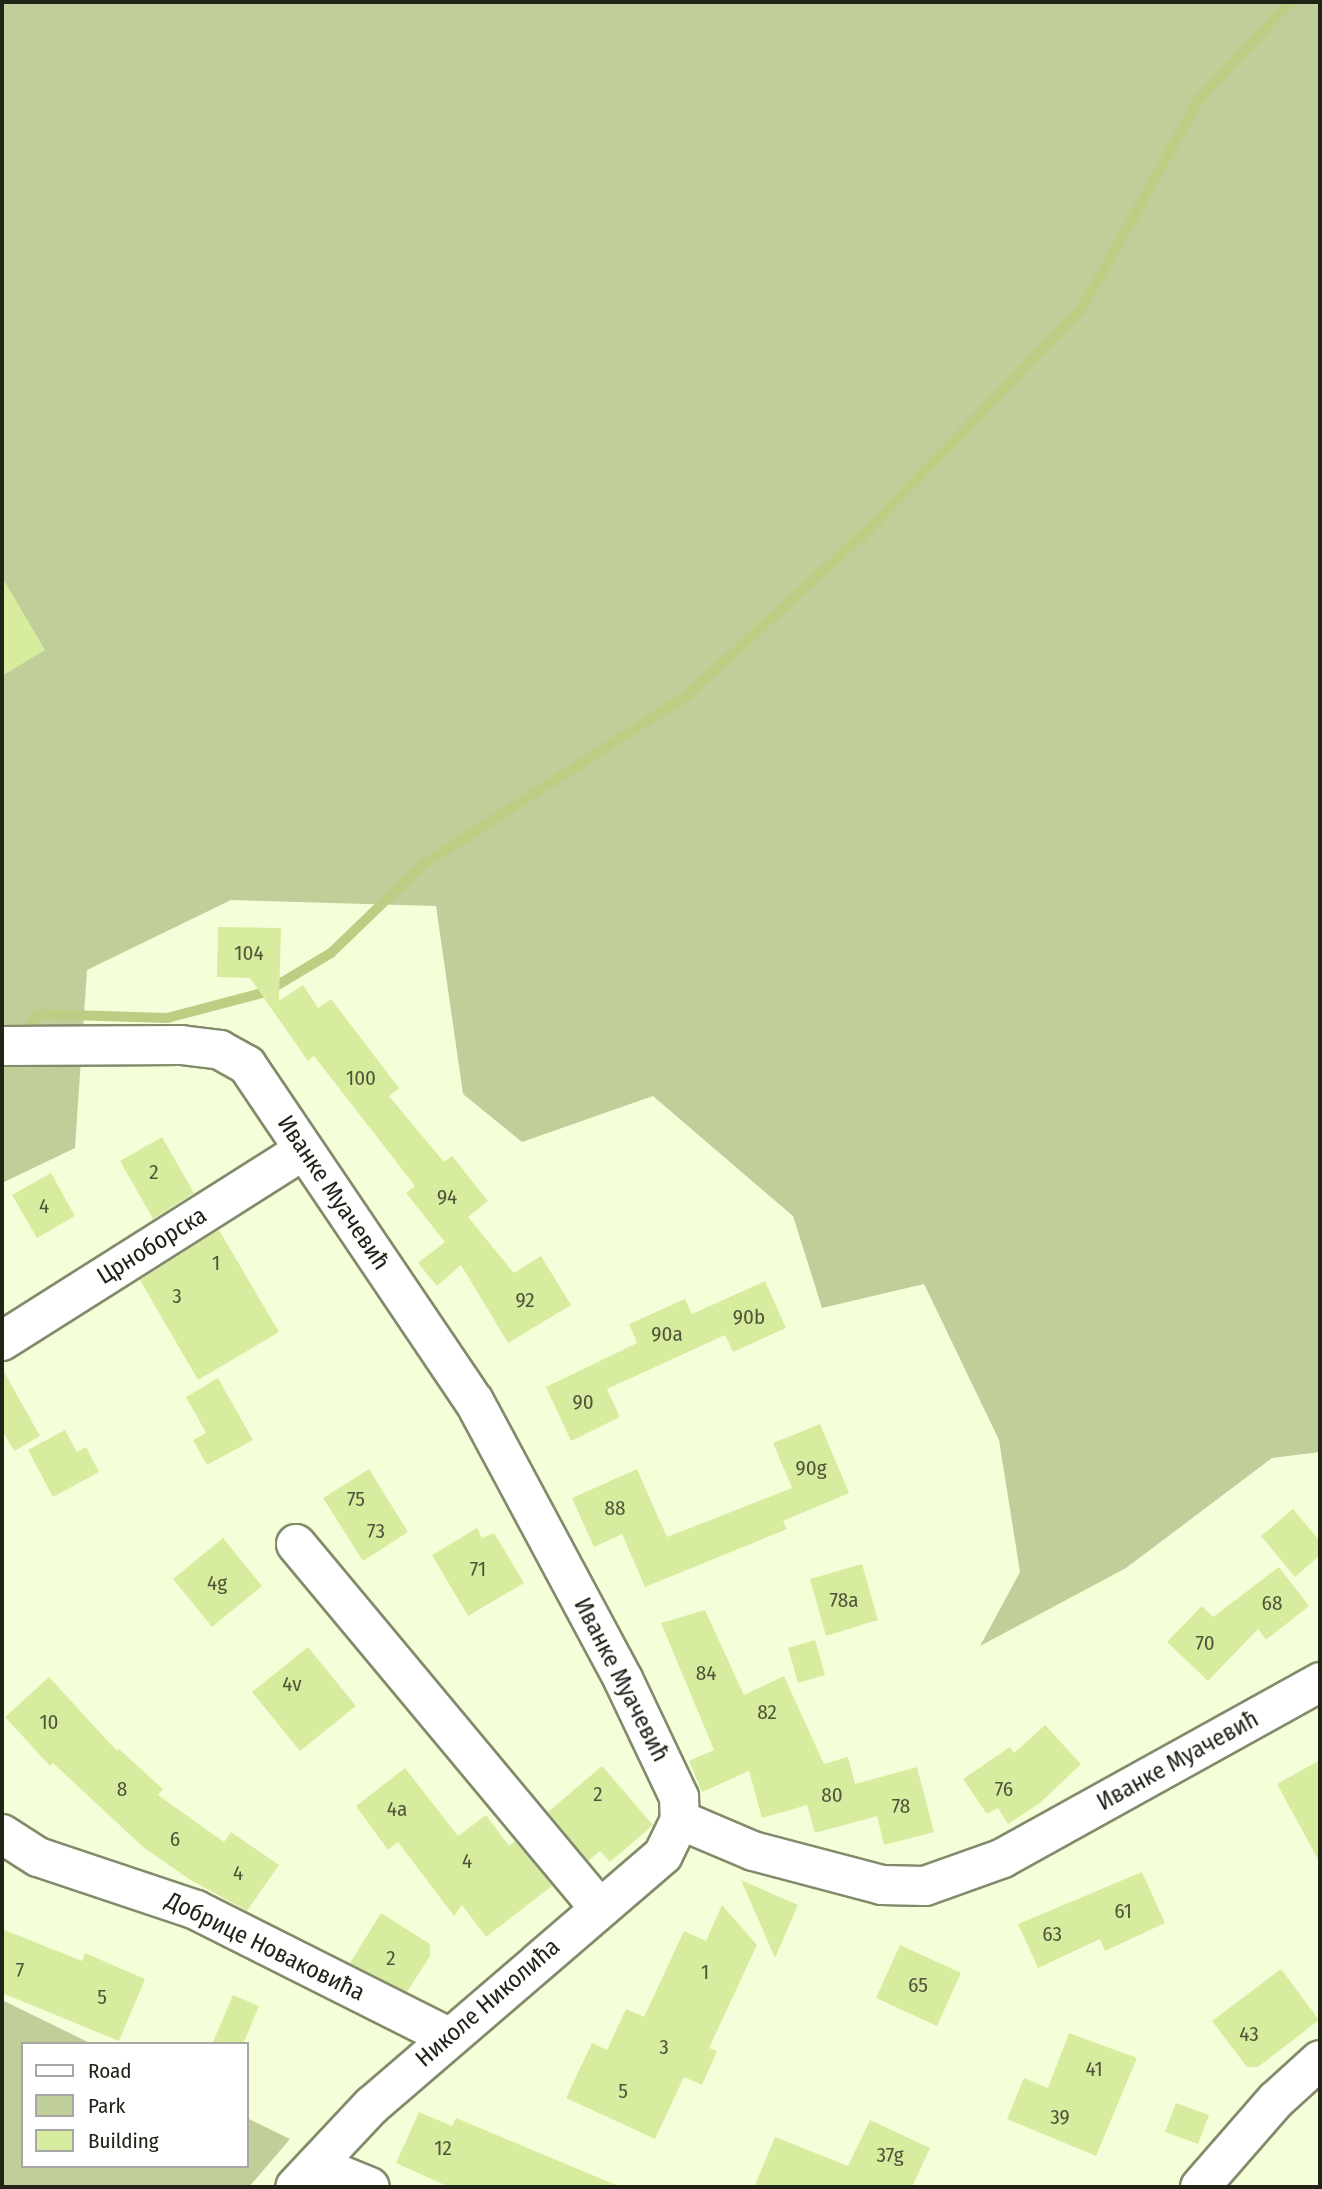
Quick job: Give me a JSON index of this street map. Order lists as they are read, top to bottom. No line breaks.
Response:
{"streets":{"street":["Иванке Муачевић","Црноборска","Добрице Новаковића","Николе Николића"]},"crossings":[["Иванке Муачевић","Црноборска"],["Иванке Муачевић","Николе Николића"],["Добрице Новаковића","Николе Николића"]],"house_numbers":["104","100","2","94","4","1","3","92","90b","90a","90","90g","75","88","73","71","4g","78a","68","70","84","4v","82","10","8","76","2","80","78","4a","6","4","4","61","63","2","7","1","65","5","43","3","41","5","39","12","37g"],"legend":["Road","Park","Building"]}
